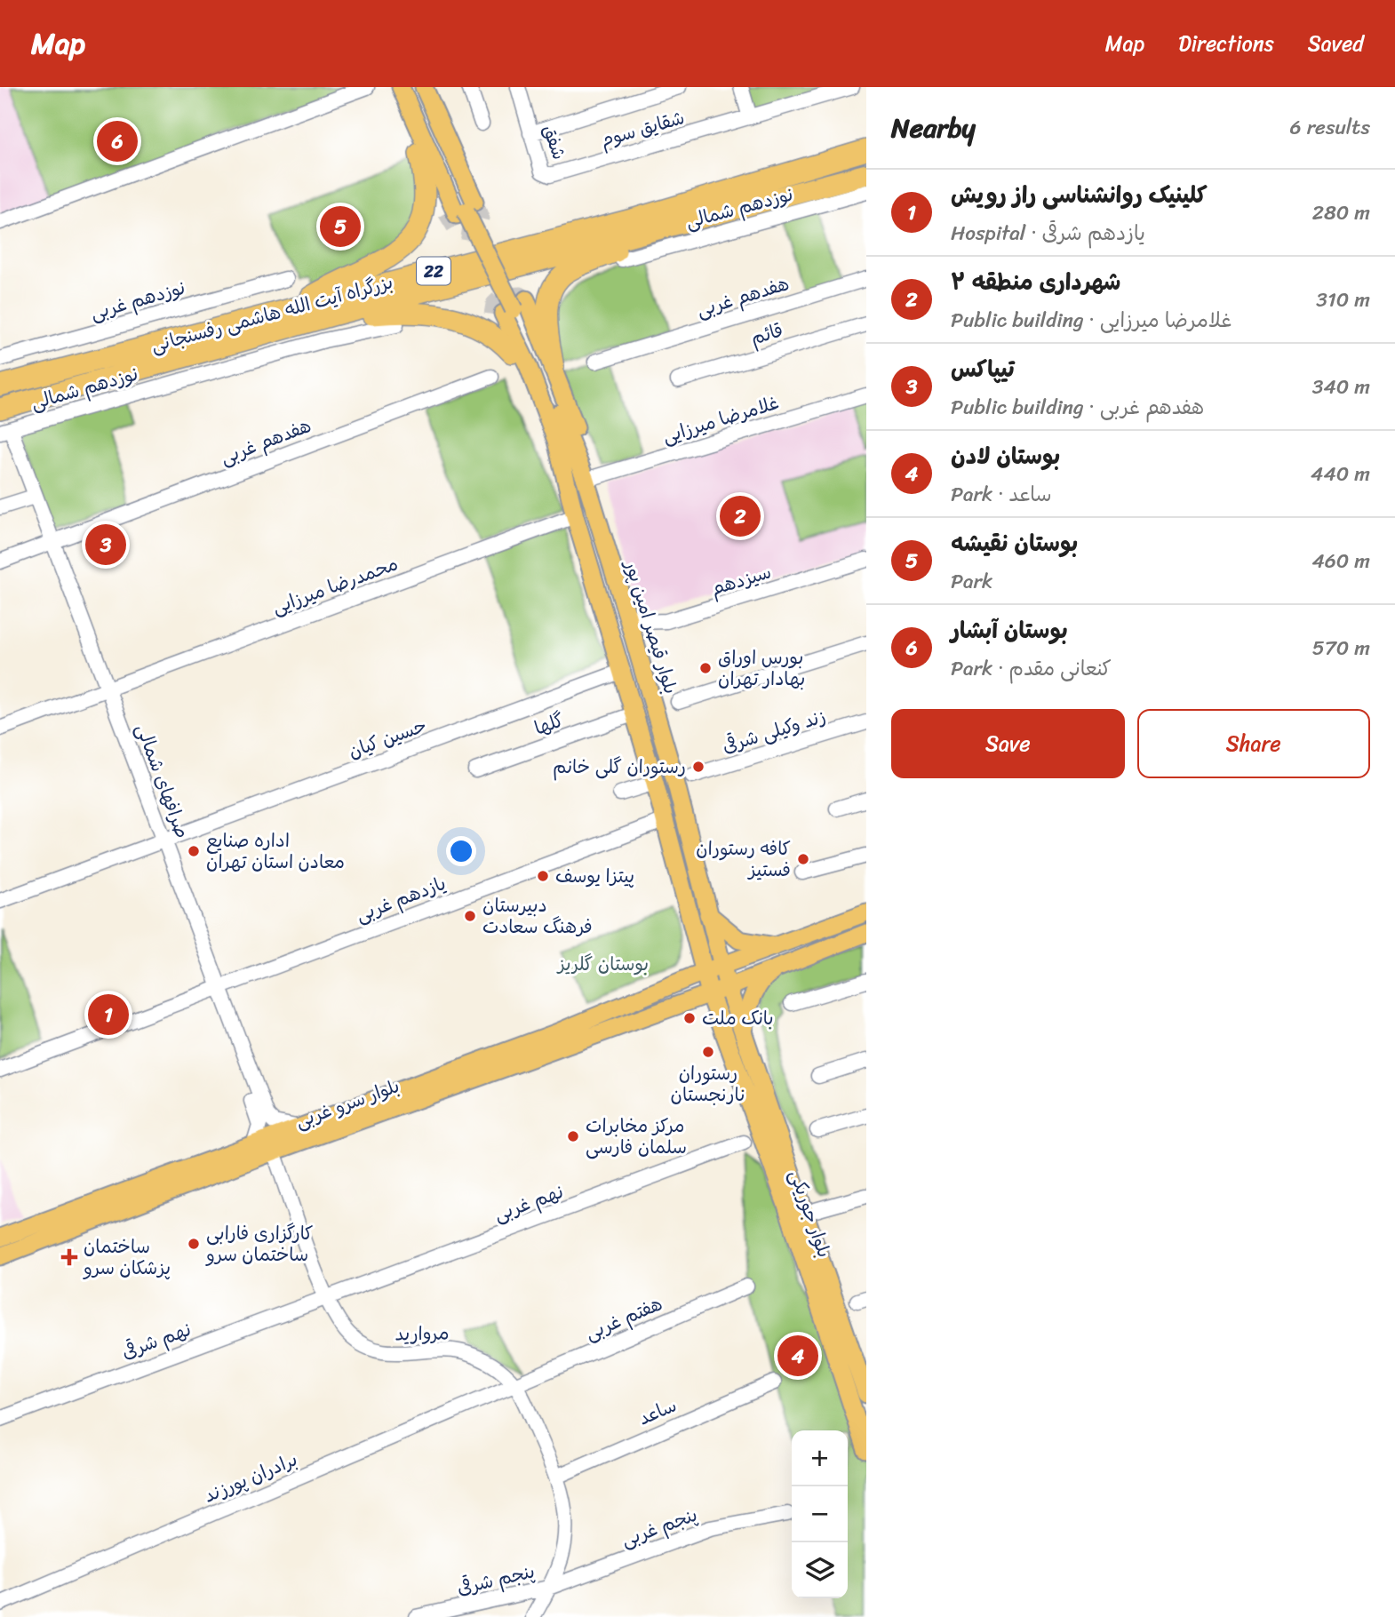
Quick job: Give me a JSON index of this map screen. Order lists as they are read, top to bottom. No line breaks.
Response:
{"streets":{"highway":["22","بزرگراه آیت الله هاشمی رفسنجانی"],"main road":["بلوار قیصر امین پور","بلوار سرو غربی","بلوار جوریکی"],"street":["شقایق سوم","شفق","نوزدهم شمالی","هفدهم غربی","نوزدهم غربی","قائم","غلامرضا میرزایی","سیزدهم","محمدرضا میرزایی","گلها","زند وکیلی شرقی","حسین کیان","صرافهای شمالی","یازدهم غربی","نهم غربی","هفتم غربی","مروارید","نهم شرقی","ساعد","برادران پورزند","پنجم غربی","پنجم شرقی"]},"crossings":[["شقایق سوم","شفق"],["نوزدهم شمالی","بزرگراه آیت الله هاشمی رفسنجانی"],["نوزدهم شمالی","صرافهای شمالی"],["هفدهم غربی","صرافهای شمالی"],["غلامرضا میرزایی","بلوار قیصر امین پور"],["سیزدهم","بلوار قیصر امین پور"],["محمدرضا میرزایی","صرافهای شمالی"],["بلوار قیصر امین پور","بلوار سرو غربی"],["بلوار قیصر امین پور","بلوار جوریکی"],["حسین کیان","صرافهای شمالی"],["صرافهای شمالی","یازدهم غربی"],["صرافهای شمالی","بلوار سرو غربی"],["بلوار سرو غربی","بلوار جوریکی"],["بلوار سرو غربی","مروارید"],["نهم غربی","مروارید"],["نهم غربی","نهم شرقی"],["هفتم غربی","مروارید"],["هفتم غربی","برادران پورزند"],["مروارید","نهم شرقی"],["مروارید","ساعد"],["مروارید","برادران پورزند"],["مروارید","پنجم غربی"],["مروارید","پنجم شرقی"],["پنجم غربی","پنجم شرقی"]],"parks":["بوستان گلریز"],"places":{"other":["بورس اوراق بهادار تهران","رستوران گلی خانم","اداره صنایع معادن استان تهران","کافه رستوران فستیز","پیتزا یوسف","دبیرستان فرهنگ سعادت","بانک ملت","رستوران نارنجستان","مرکز مخابرات سلمان فارسی","کارگزاری فارابی ساختمان سرو"],"health":["ساختمان پزشکان سرو"]},"page":{"header":"Map","nav":["Map","Directions","Saved"],"heading":["Nearby","6 results"],"pins":["6","5","2","3","1","4"],"list":[{"mark":"1","name":"کلینیک روانشناسی راز رویش","note":"Hospital · یازدهم شرقی","value":"280 m"},{"mark":"2","name":"شهرداری منطقه ۲","note":"Public building · غلامرضا میرزایی","value":"310 m"},{"mark":"3","name":"تیپاکس","note":"Public building · هفدهم غربی","value":"340 m"},{"mark":"4","name":"بوستان لادن","note":"Park · ساعد","value":"440 m"},{"mark":"5","name":"بوستان نقیشه","note":"Park","value":"460 m"},{"mark":"6","name":"بوستان آبشار","note":"Park · کنعانی مقدم","value":"570 m"}],"buttons":["Save","Share"],"map_buttons":["+","−"]}}
